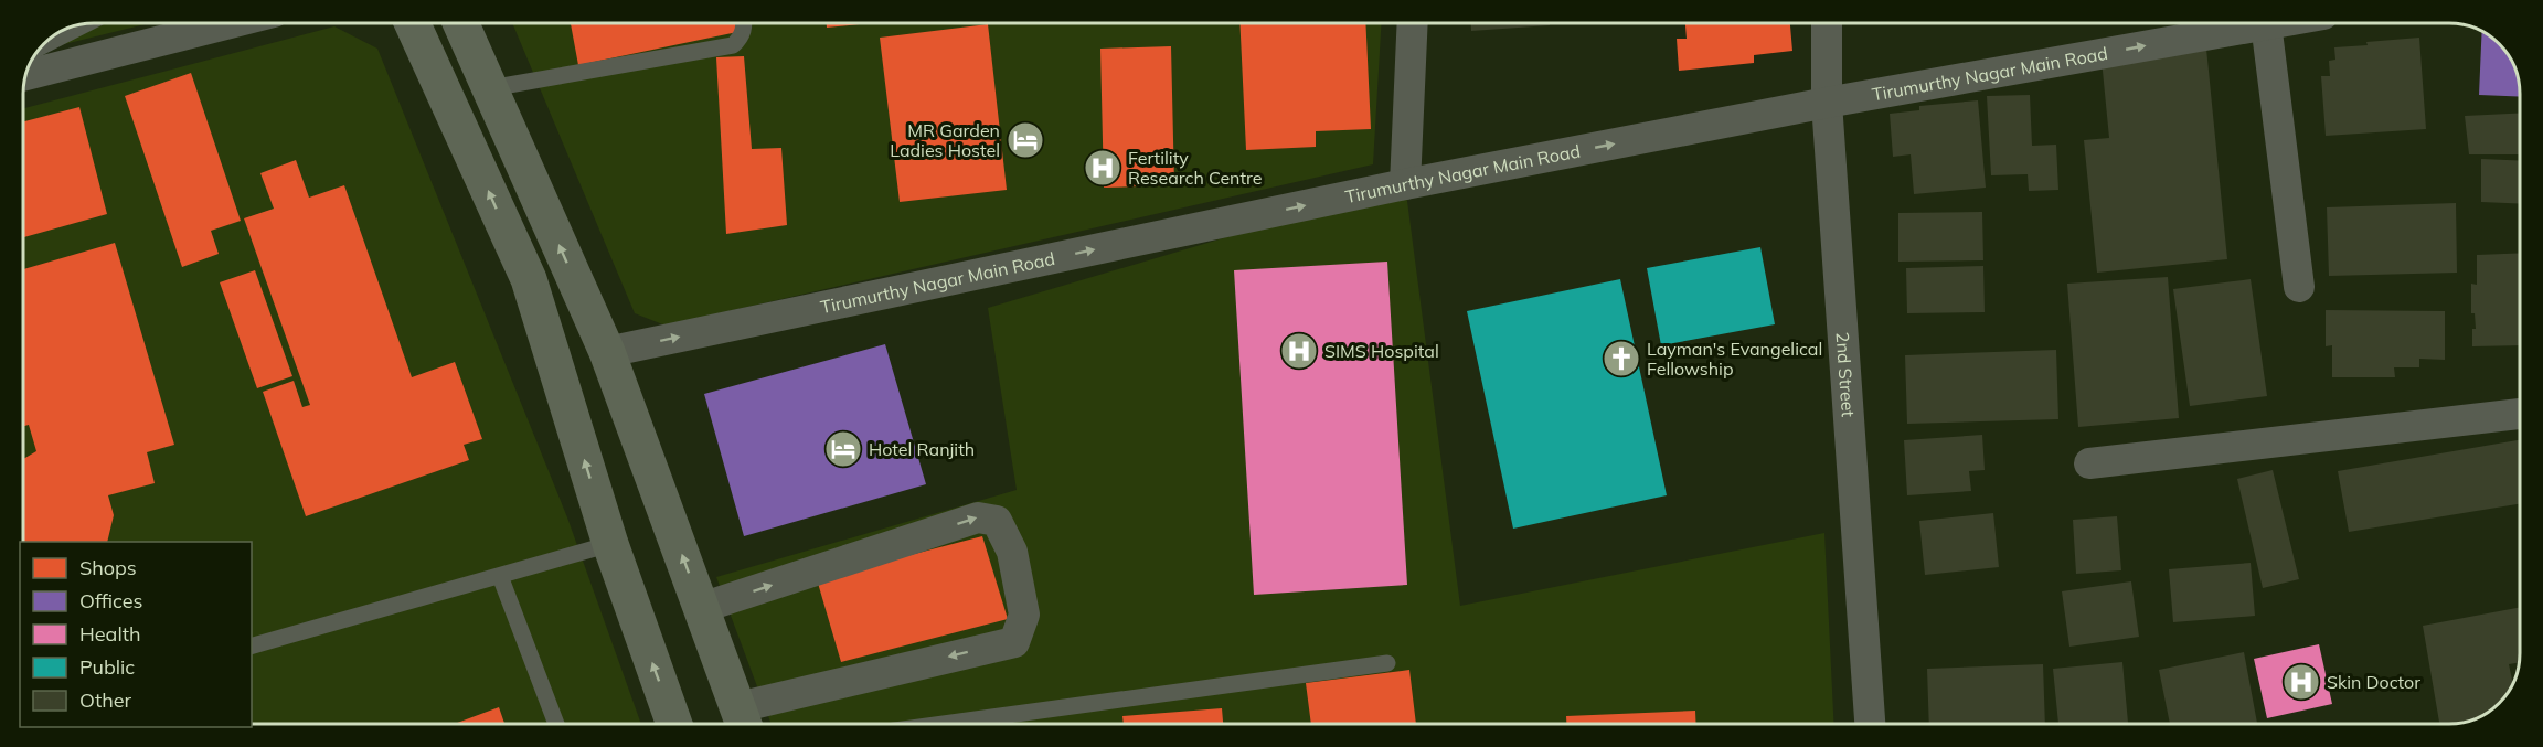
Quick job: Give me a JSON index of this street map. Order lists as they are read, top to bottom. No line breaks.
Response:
{"streets":{"street":["Tirumurthy Nagar Main Road","2nd Street"]},"crossings":[["Tirumurthy Nagar Main Road","2nd Street"]],"one_way":["Tirumurthy Nagar Main Road"],"places":{"hotel":["MR Garden Ladies Hostel","Hotel Ranjith"],"hospital":["Fertility Research Centre","SIMS Hospital","Skin Doctor"],"church":["Layman's Evangelical Fellowship"]},"legend":["Shops","Offices","Health","Public","Other"]}
